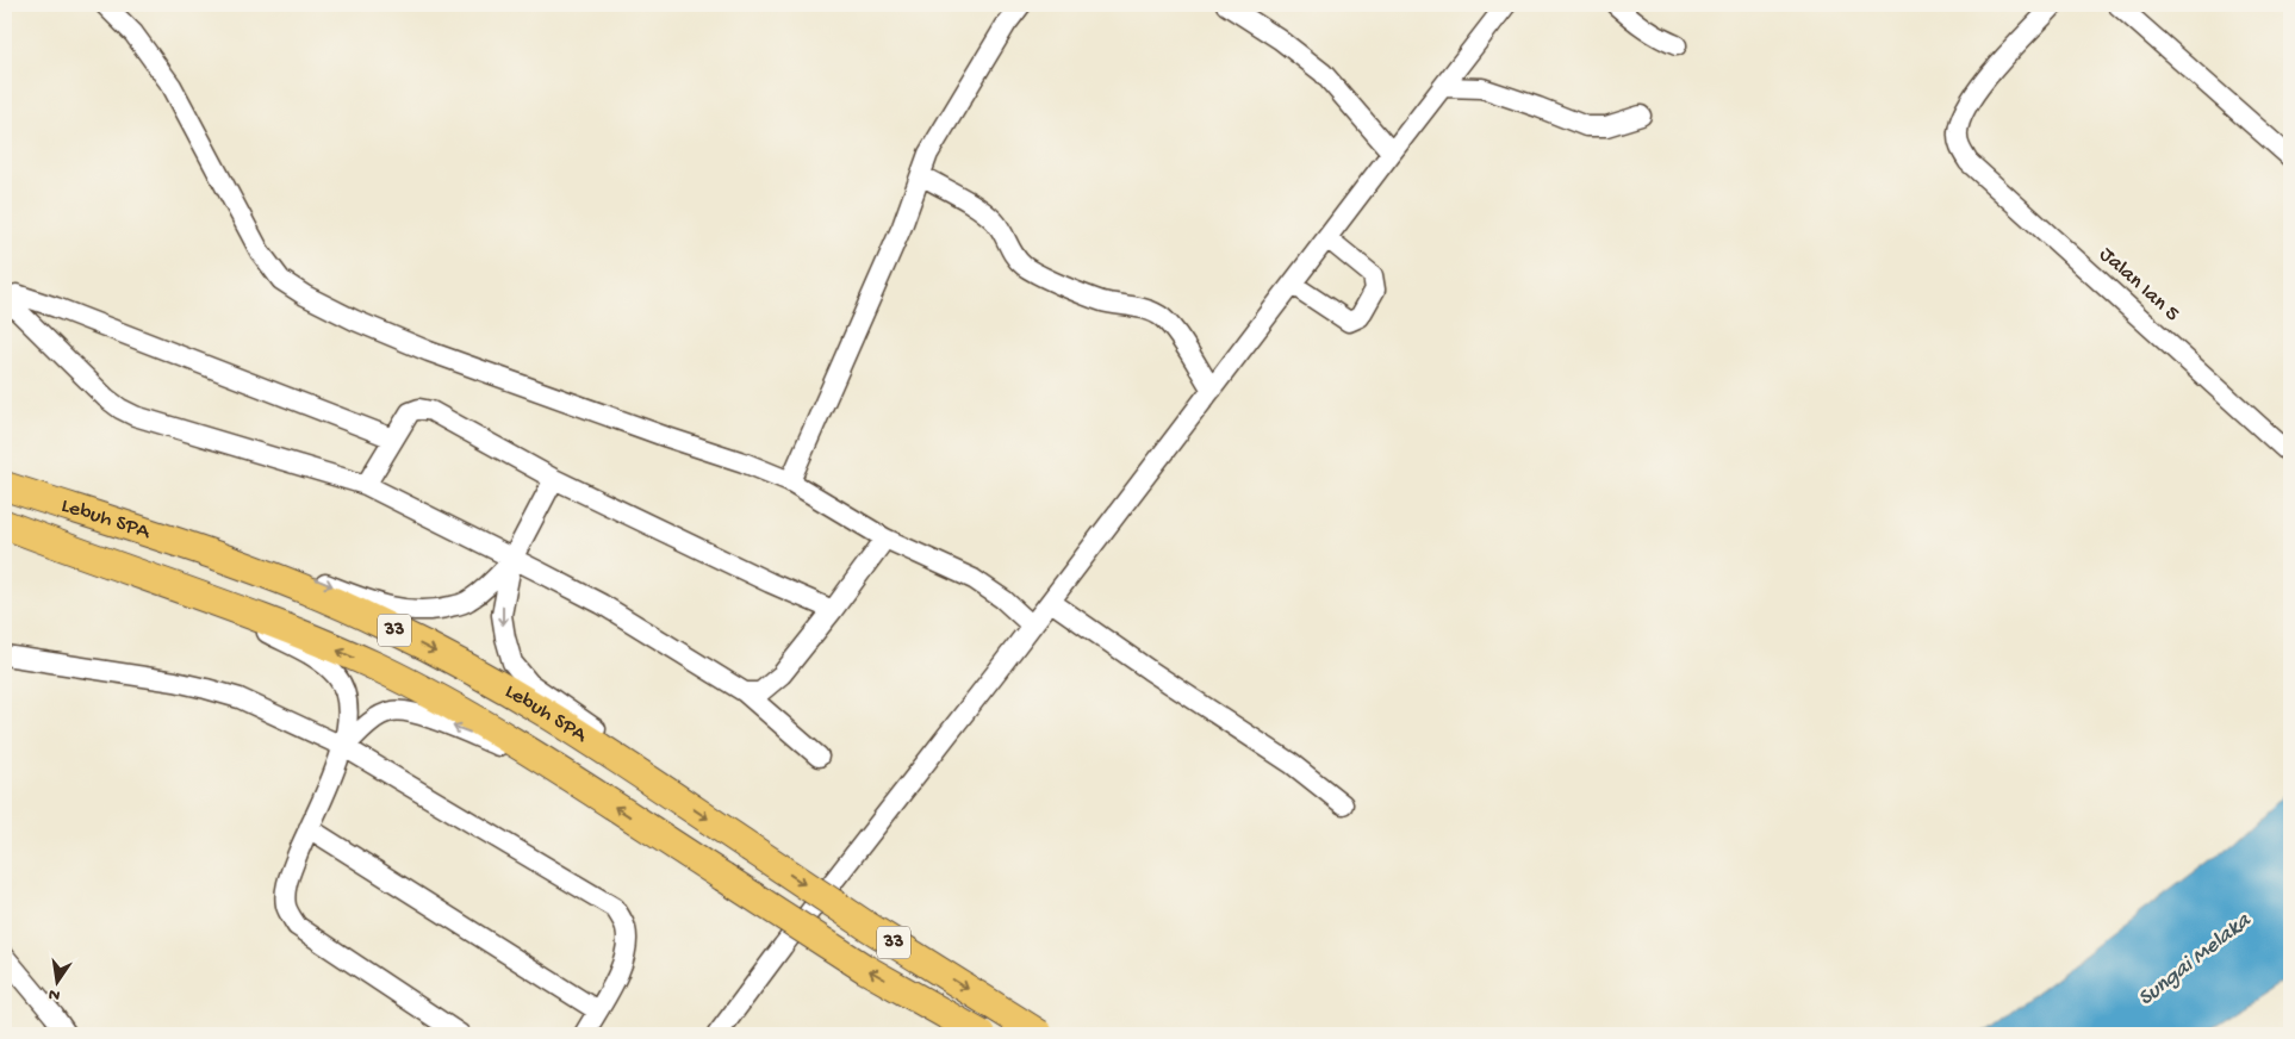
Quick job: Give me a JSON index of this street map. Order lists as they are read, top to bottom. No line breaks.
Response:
{"streets":{"highway":["Lebuh SPA","33"],"street":["Jalan Ian 5"]},"water":["Sungai Melaka"],"north":"bottom"}
